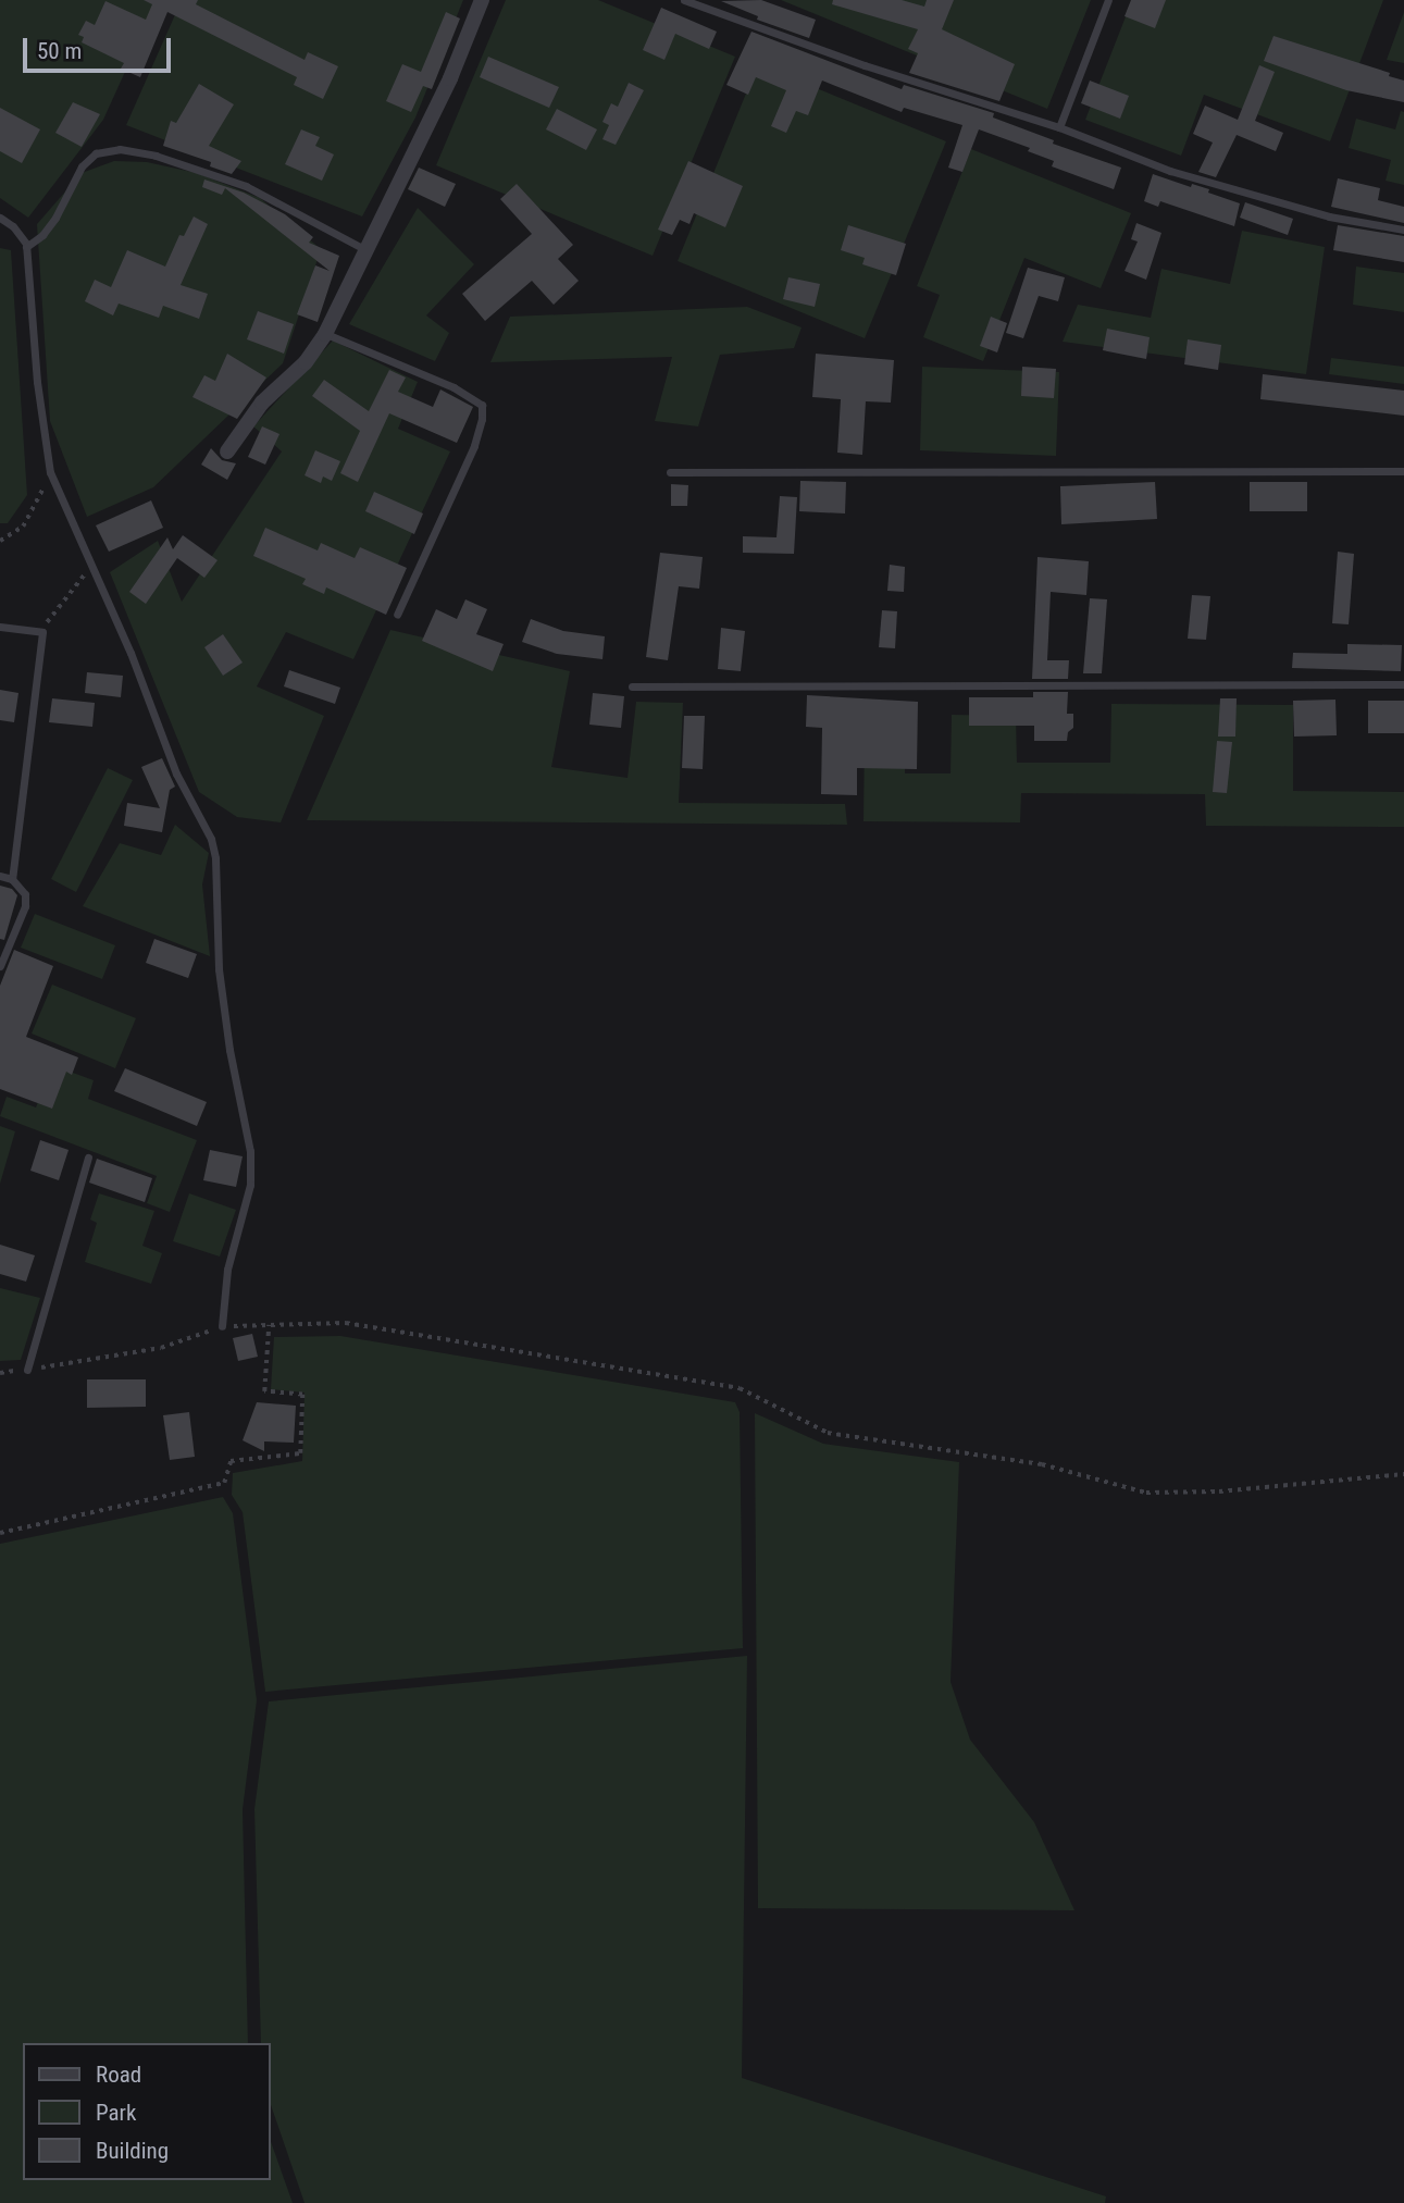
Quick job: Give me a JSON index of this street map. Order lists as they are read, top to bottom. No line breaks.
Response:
{"legend":["Road","Park","Building"],"scale_bar":"50 m"}
